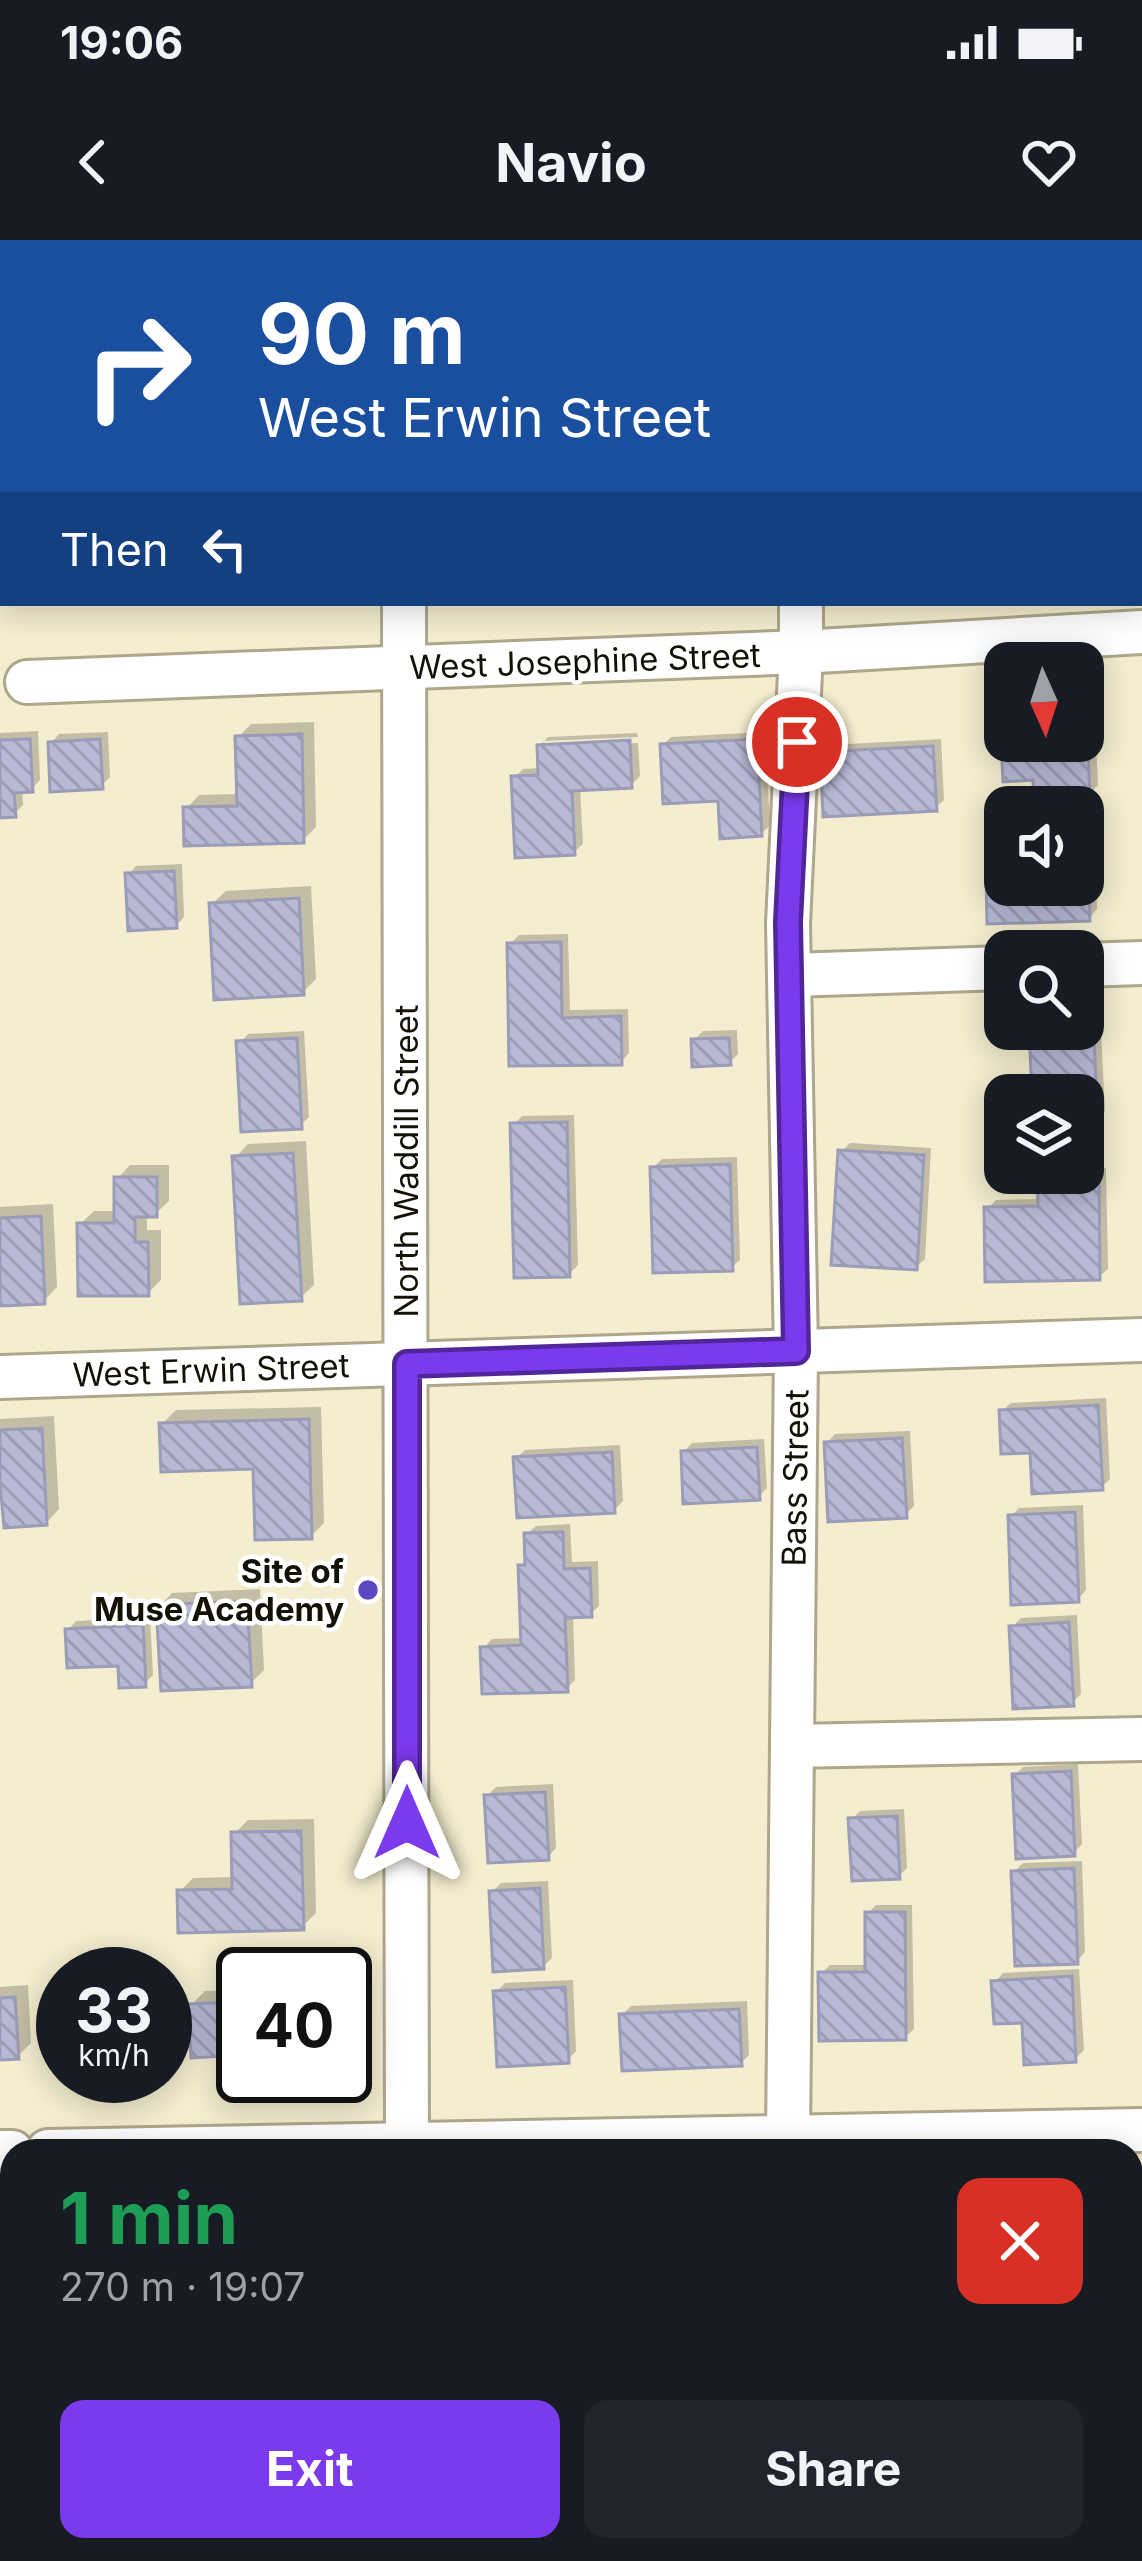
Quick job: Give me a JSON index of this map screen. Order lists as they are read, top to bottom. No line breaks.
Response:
{"streets":{"street":["West Josephine Street","North Waddill Street","West Erwin Street","Bass Street"]},"crossings":[["West Josephine Street","North Waddill Street"],["West Josephine Street","Bass Street"],["North Waddill Street","West Erwin Street"],["West Erwin Street","Bass Street"]],"places":["Site of Muse Academy"],"north":"bottom","page":{"status":"19:06","header":"Navio","turn":["90 m","West Erwin Street"],"then":"Then","speed":"33 km/h","limit":"40","heading":["1 min","270 m · 19:07"],"buttons":["Exit","Share"]}}
